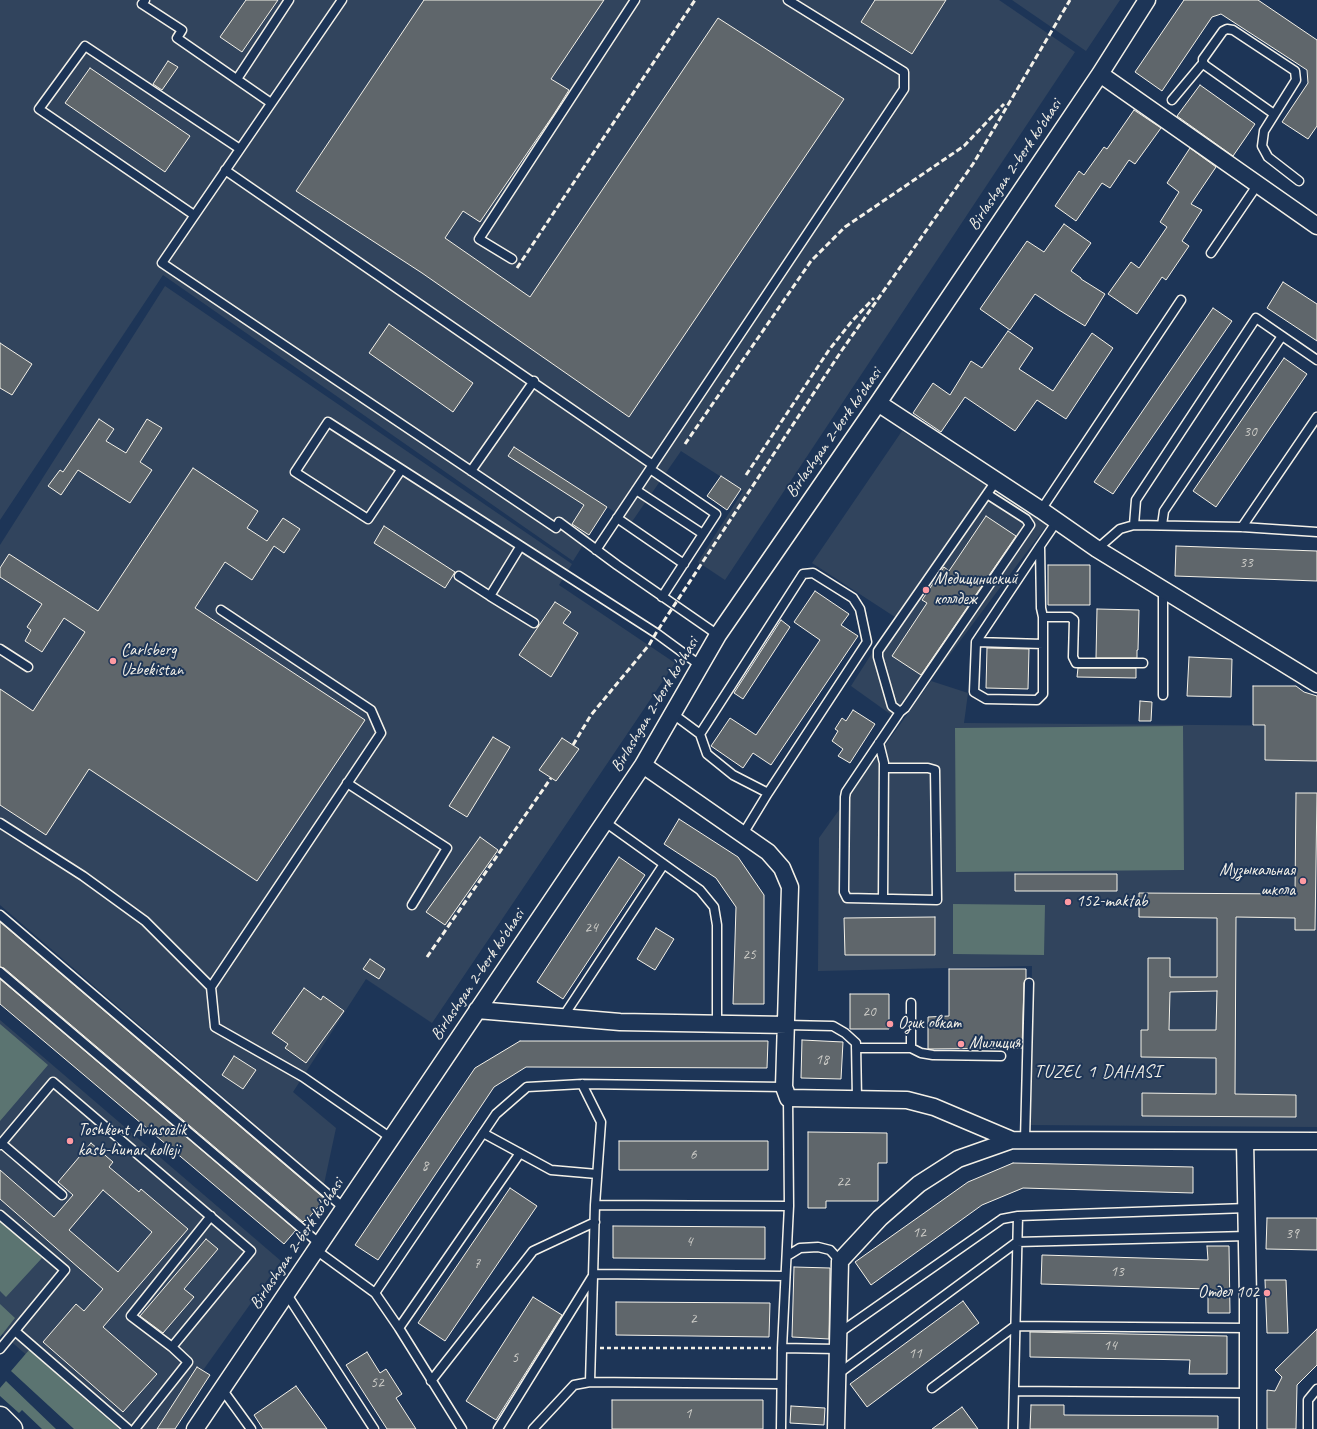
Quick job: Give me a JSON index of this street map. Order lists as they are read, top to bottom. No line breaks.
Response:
{"streets":{"street":["Birlashgan 2-berk ko'chasi"]},"districts":["TUZEL 1 DAHASI"],"places":["Медициниский коллдеж","Carlsberg Uzbekistan","Музыкальная школа","152-maktab","Озик овкат","Милиция","Toshkent Aviasozlik kasb-hunar kolleji","Отдел 102"],"house_numbers":["30","33","24","25","20","18","6","8","22","12","39","4","7","13","2","14","11","5","52","1"]}
